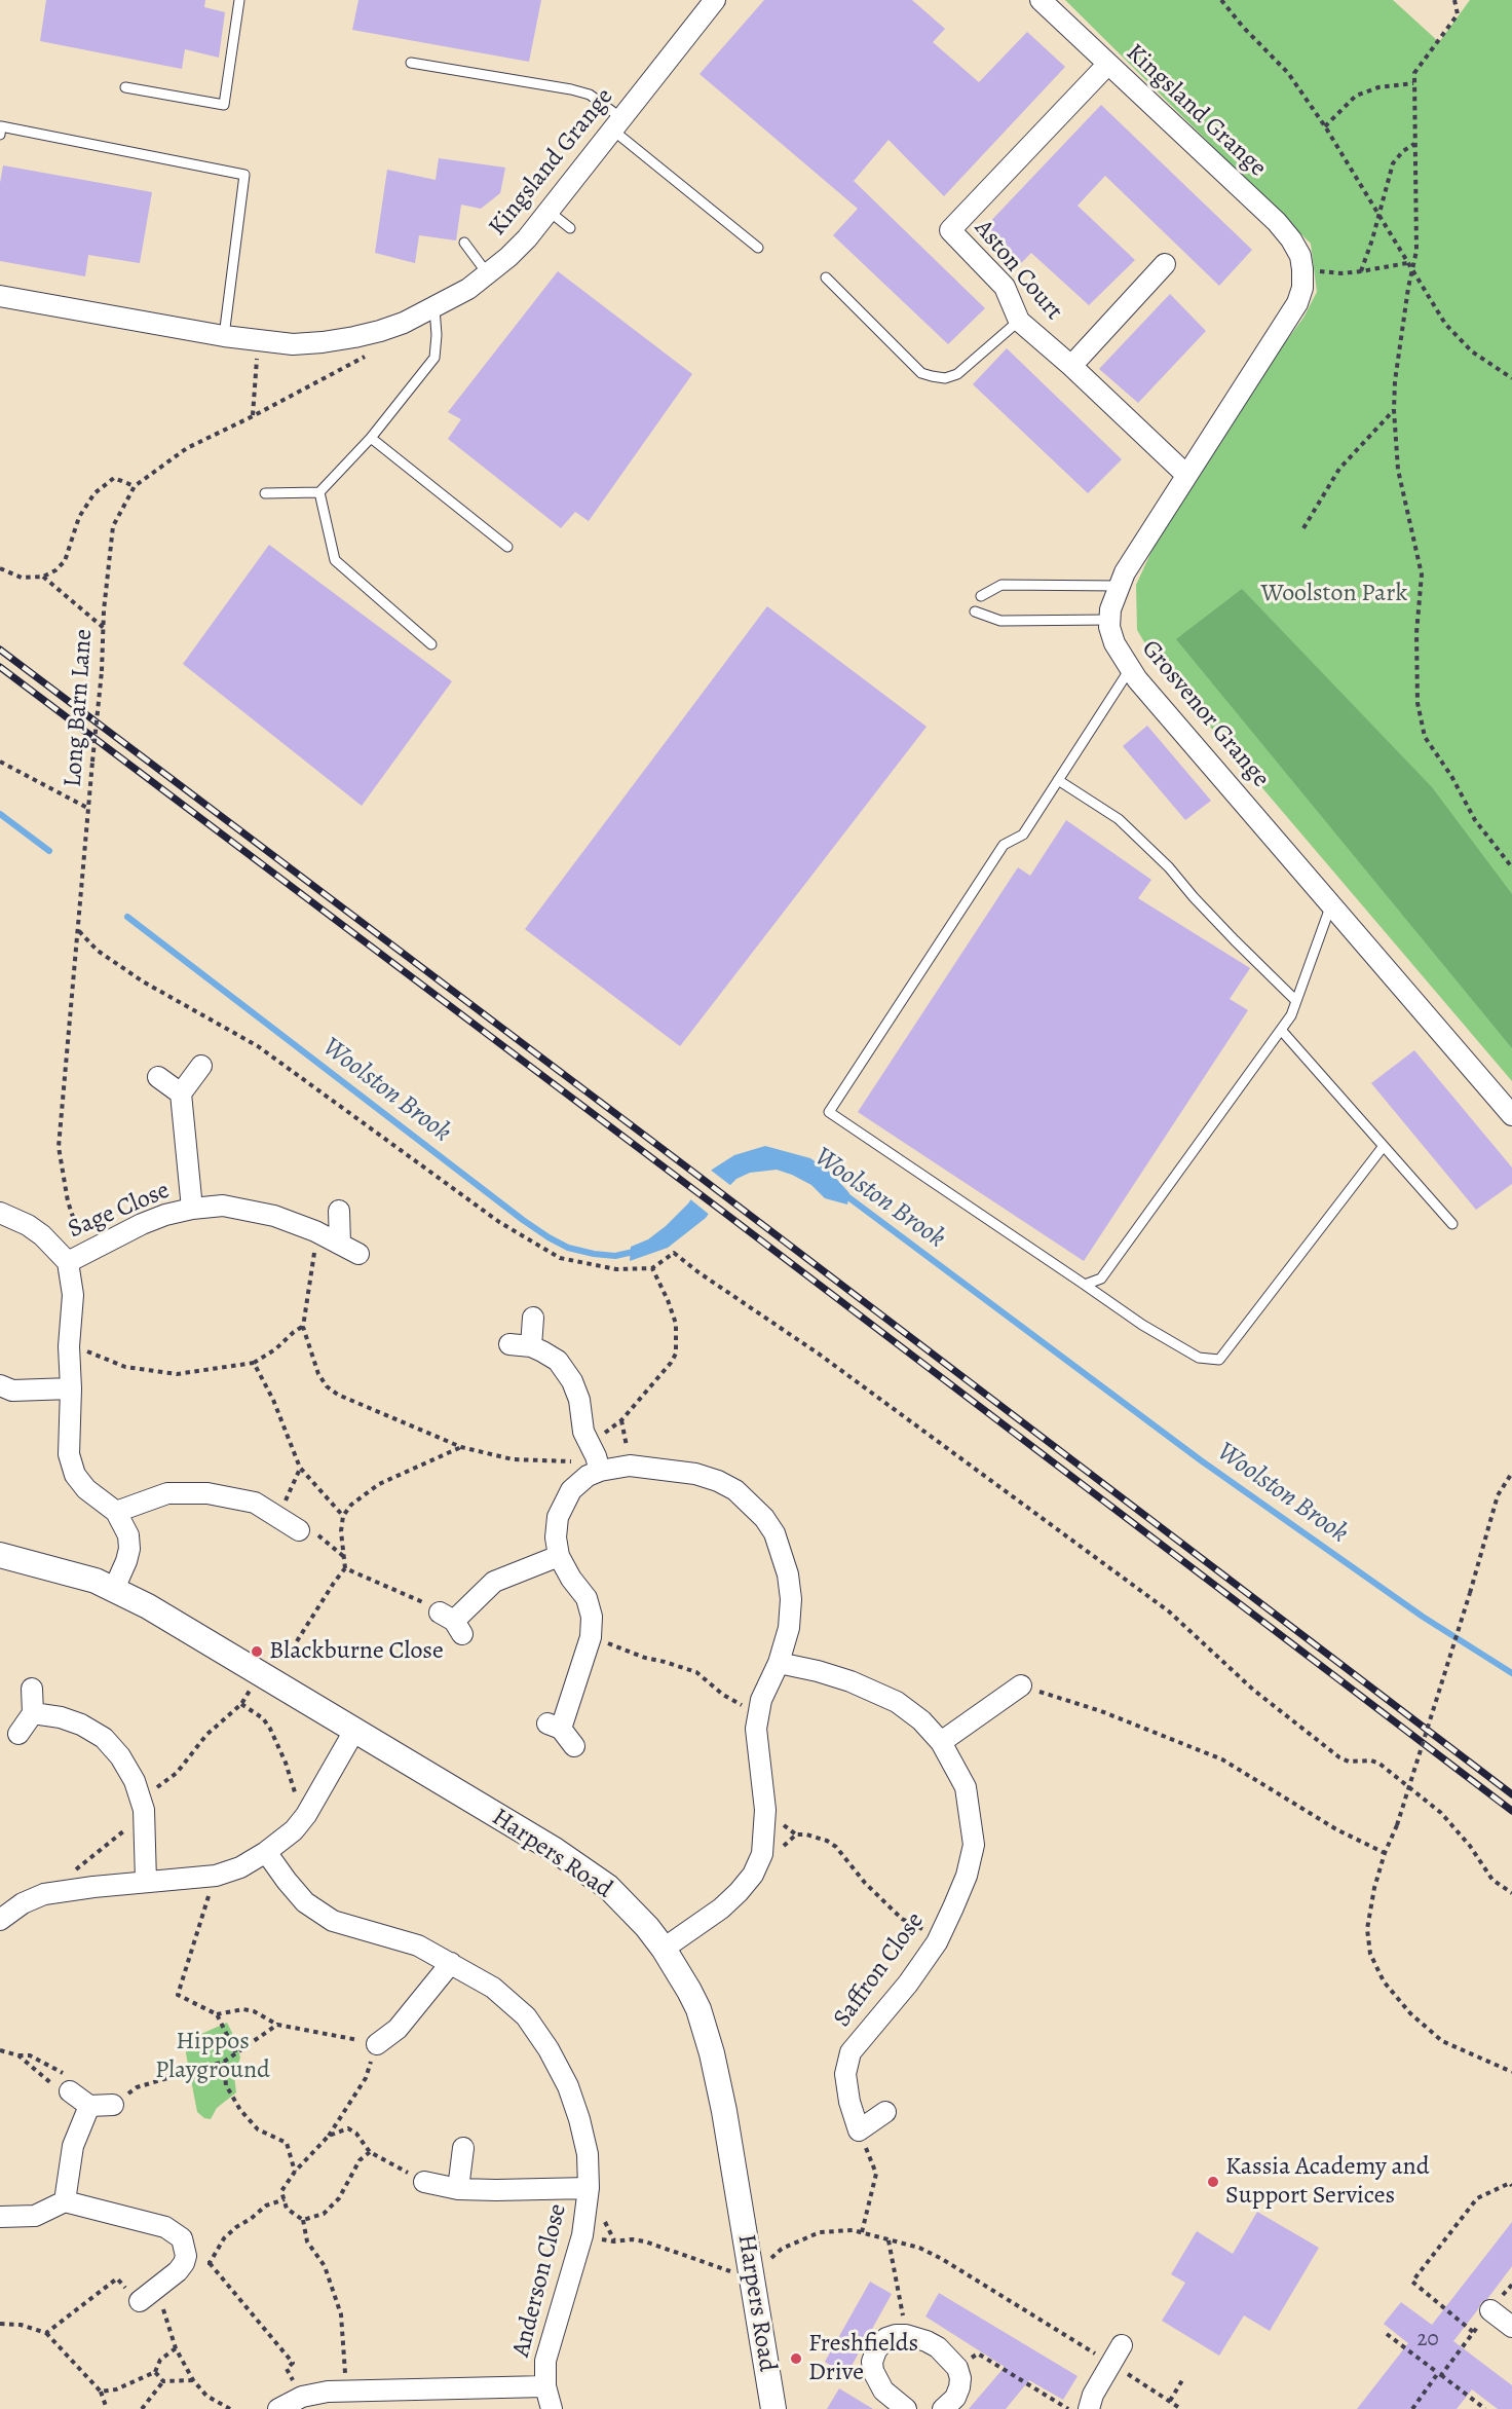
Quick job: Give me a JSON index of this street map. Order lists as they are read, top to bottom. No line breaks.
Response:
{"streets":{"street":["Kingsland Grange","Aston Court","Grosvenor Grange","Sage Close","Harpers Road","Saffron Close","Anderson Close"],"path":["Long Barn Lane"]},"crossings":[["Kingsland Grange","Aston Court"],["Long Barn Lane","Sage Close"]],"water":["Woolston Brook"],"parks":["Woolston Park","Hippos Playground"],"places":["Blackburne Close","Kassia Academy and Support Services","Freshfields Drive"],"house_numbers":["20"]}
